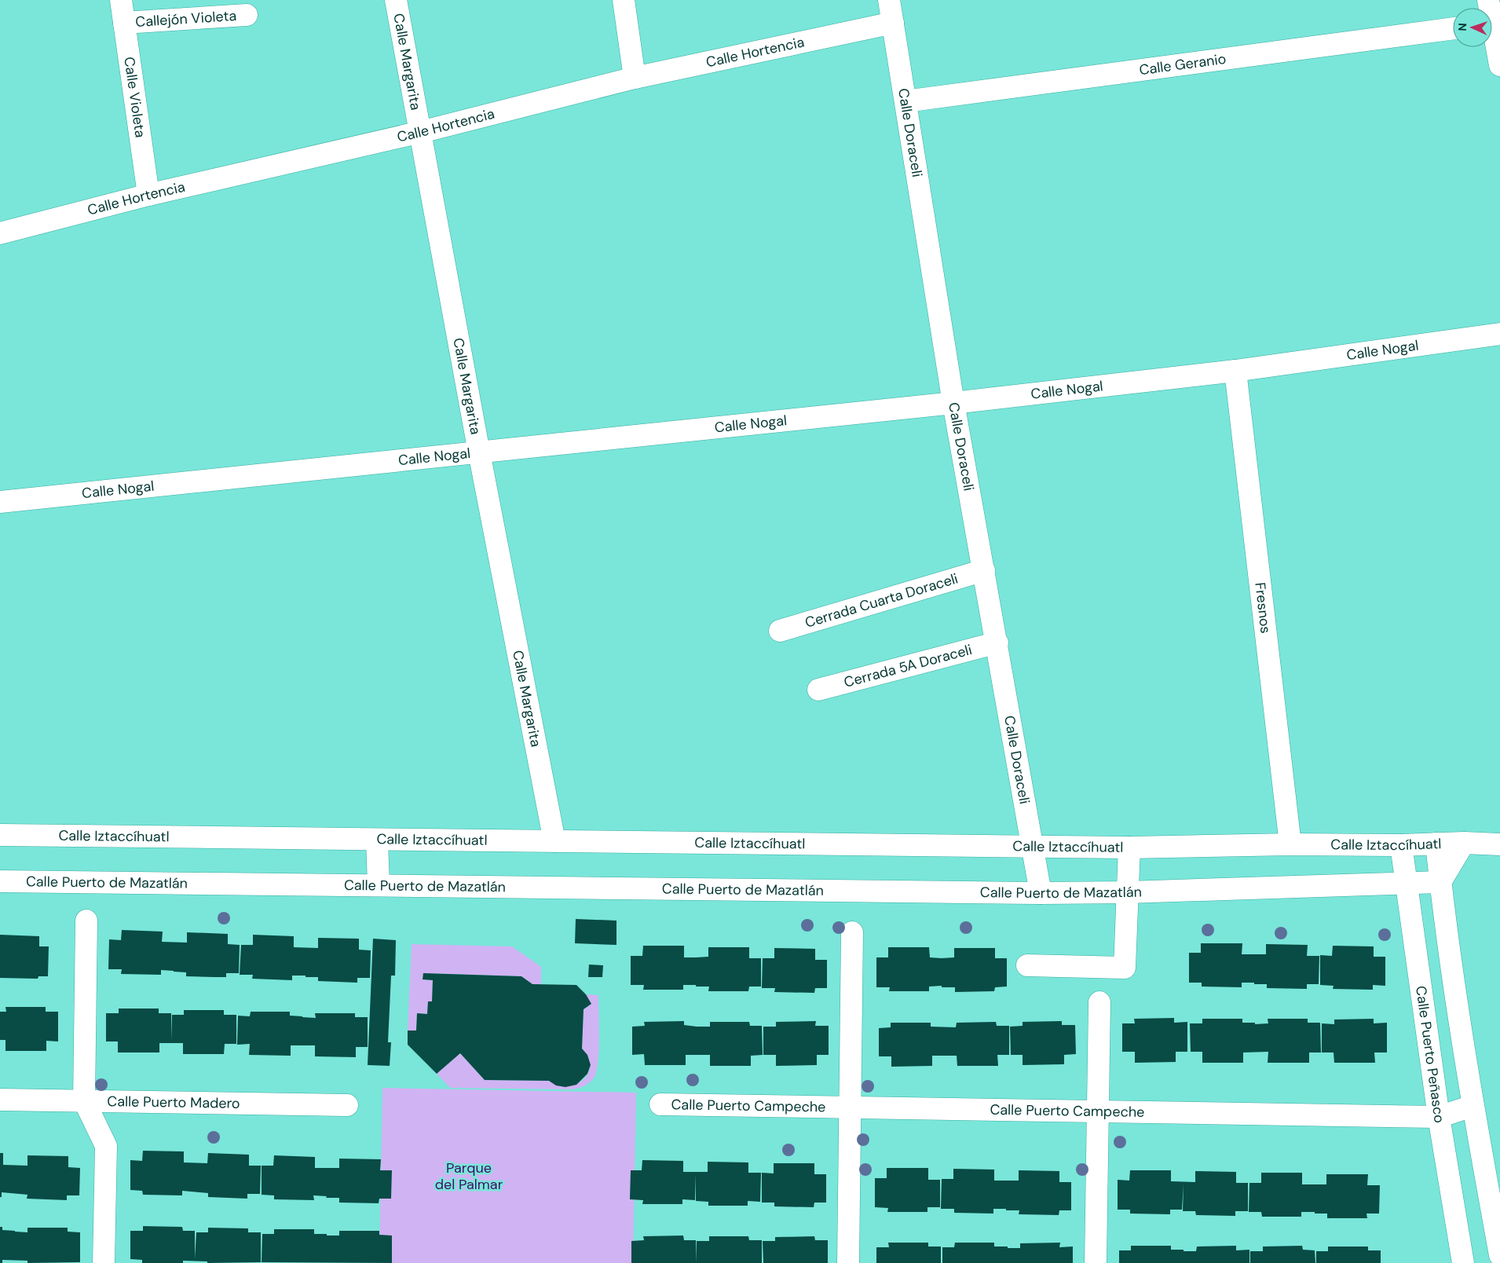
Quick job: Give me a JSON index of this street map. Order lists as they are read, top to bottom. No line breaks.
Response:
{"streets":{"street":["Callejón Violeta","Calle Hortencia","Calle Margarita","Calle Geranio","Calle Violeta","Calle Doraceli","Calle Nogal","Cerrada Cuarta Doraceli","Fresnos","Cerrada 5A Doraceli","Calle Iztaccíhuatl","Calle Puerto de Mazatlán","Calle Puerto Peñasco","Calle Puerto Madero","Calle Puerto Campeche"]},"crossings":[["Callejón Violeta","Calle Violeta"],["Calle Hortencia","Calle Margarita"],["Calle Hortencia","Calle Violeta"],["Calle Hortencia","Calle Doraceli"],["Calle Margarita","Calle Nogal"],["Calle Margarita","Calle Iztaccíhuatl"],["Calle Geranio","Calle Doraceli"],["Calle Doraceli","Calle Nogal"],["Calle Doraceli","Cerrada Cuarta Doraceli"],["Calle Doraceli","Cerrada 5A Doraceli"],["Calle Doraceli","Calle Iztaccíhuatl"],["Calle Doraceli","Calle Puerto de Mazatlán"],["Calle Nogal","Fresnos"],["Fresnos","Calle Iztaccíhuatl"],["Calle Iztaccíhuatl","Calle Puerto Peñasco"],["Calle Puerto de Mazatlán","Calle Puerto Peñasco"],["Calle Puerto Peñasco","Calle Puerto Campeche"]],"parks":["Parque del Palmar"],"north":"left"}
